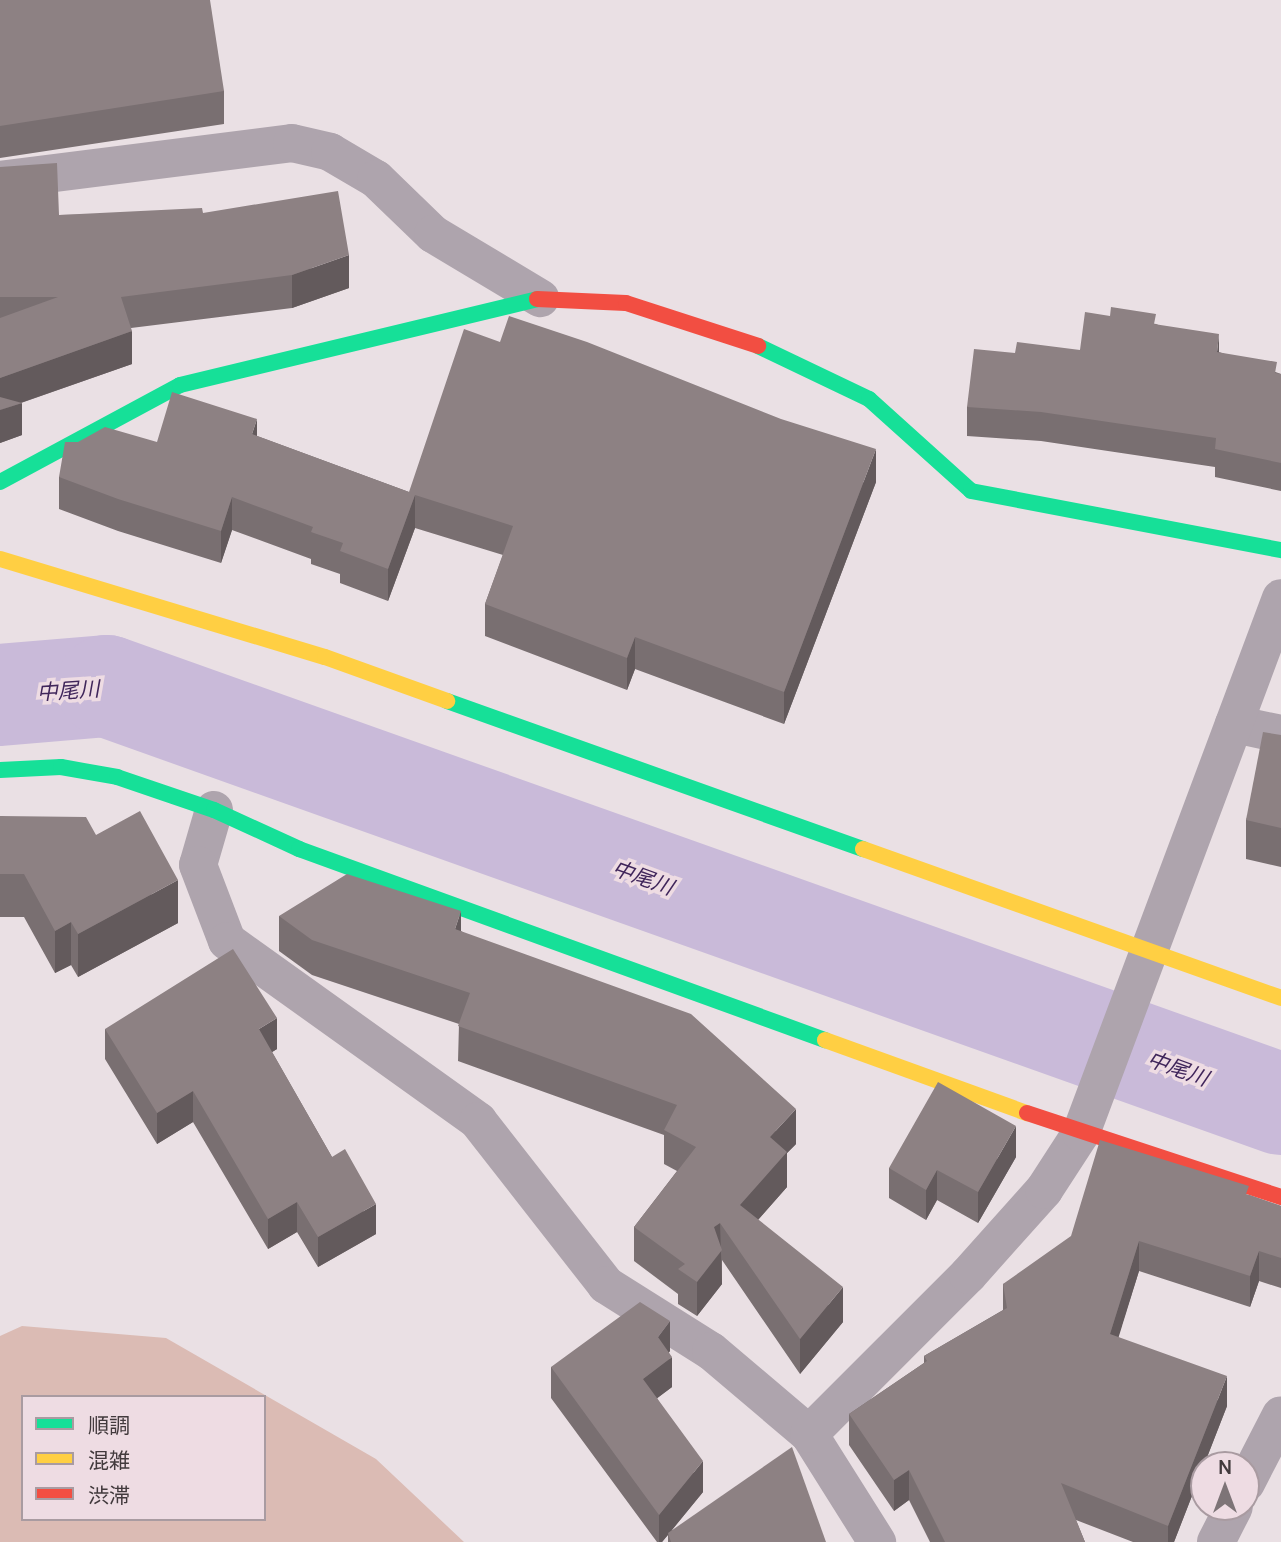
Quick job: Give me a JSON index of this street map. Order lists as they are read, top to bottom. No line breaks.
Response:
{"water":["中尾川"],"legend":["順調","混雑","渋滞"],"north":"top"}
